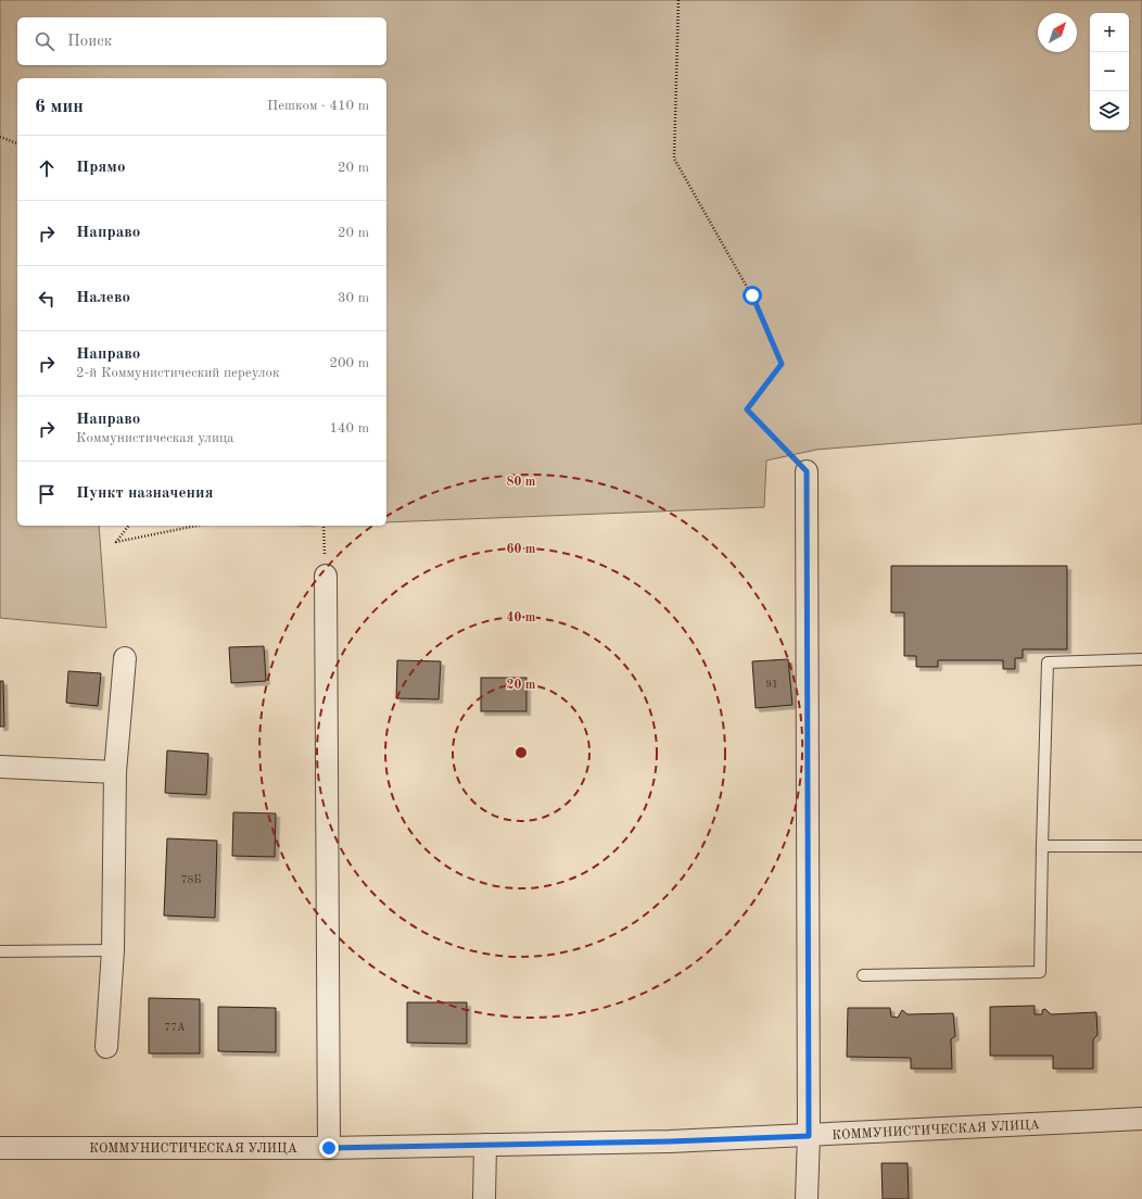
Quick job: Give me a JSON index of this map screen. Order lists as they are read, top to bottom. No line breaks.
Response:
{"streets":{"street":["КОММУНИСТИЧЕСКАЯ УЛИЦА"]},"house_numbers":["91","78Б","77А"],"north":"top right","page":{"map_buttons":["+","−"],"search":"Поиск","heading":["6 мин","Пешком · 410 m"],"list":[["Прямо","20 m"],["Направо","20 m"],["Налево","30 m"],["Направо","2-й Коммунистический переулок","200 m"],["Направо","Коммунистическая улица","140 m"],"Пункт назначения"]},"rings":["80 m","60 m","40 m","20 m"]}
